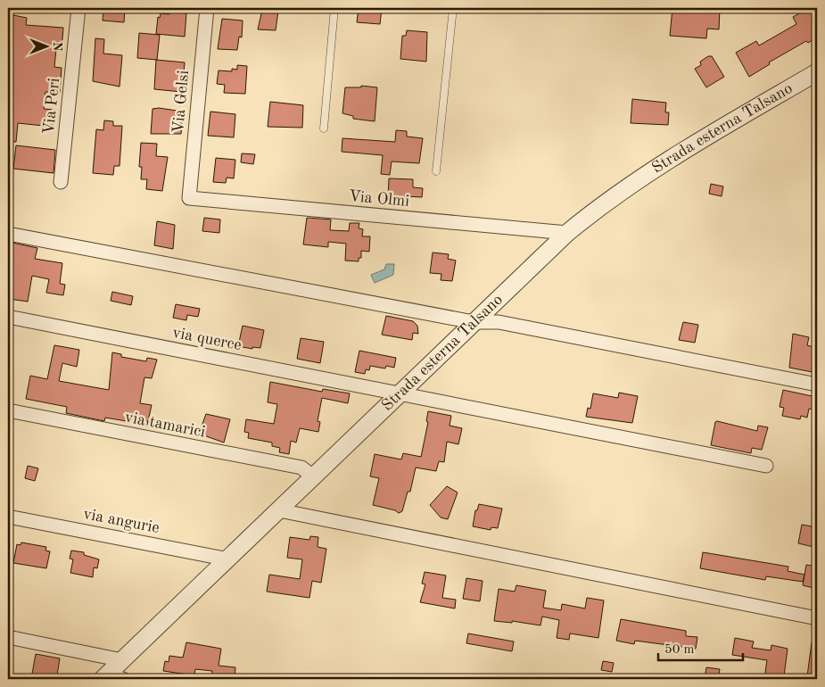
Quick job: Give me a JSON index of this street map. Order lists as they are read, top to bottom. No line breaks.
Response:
{"streets":{"street":["Via Gelsi","Via Peri","Strada esterna Talsano","Via Olmi","via querce","via tamarici","via angurie"]},"crossings":[["Via Gelsi","Via Olmi"],["Strada esterna Talsano","Via Olmi"],["Strada esterna Talsano","via querce"],["Strada esterna Talsano","via tamarici"],["Strada esterna Talsano","via angurie"]],"scale_bar":"50 m","north":"right"}
